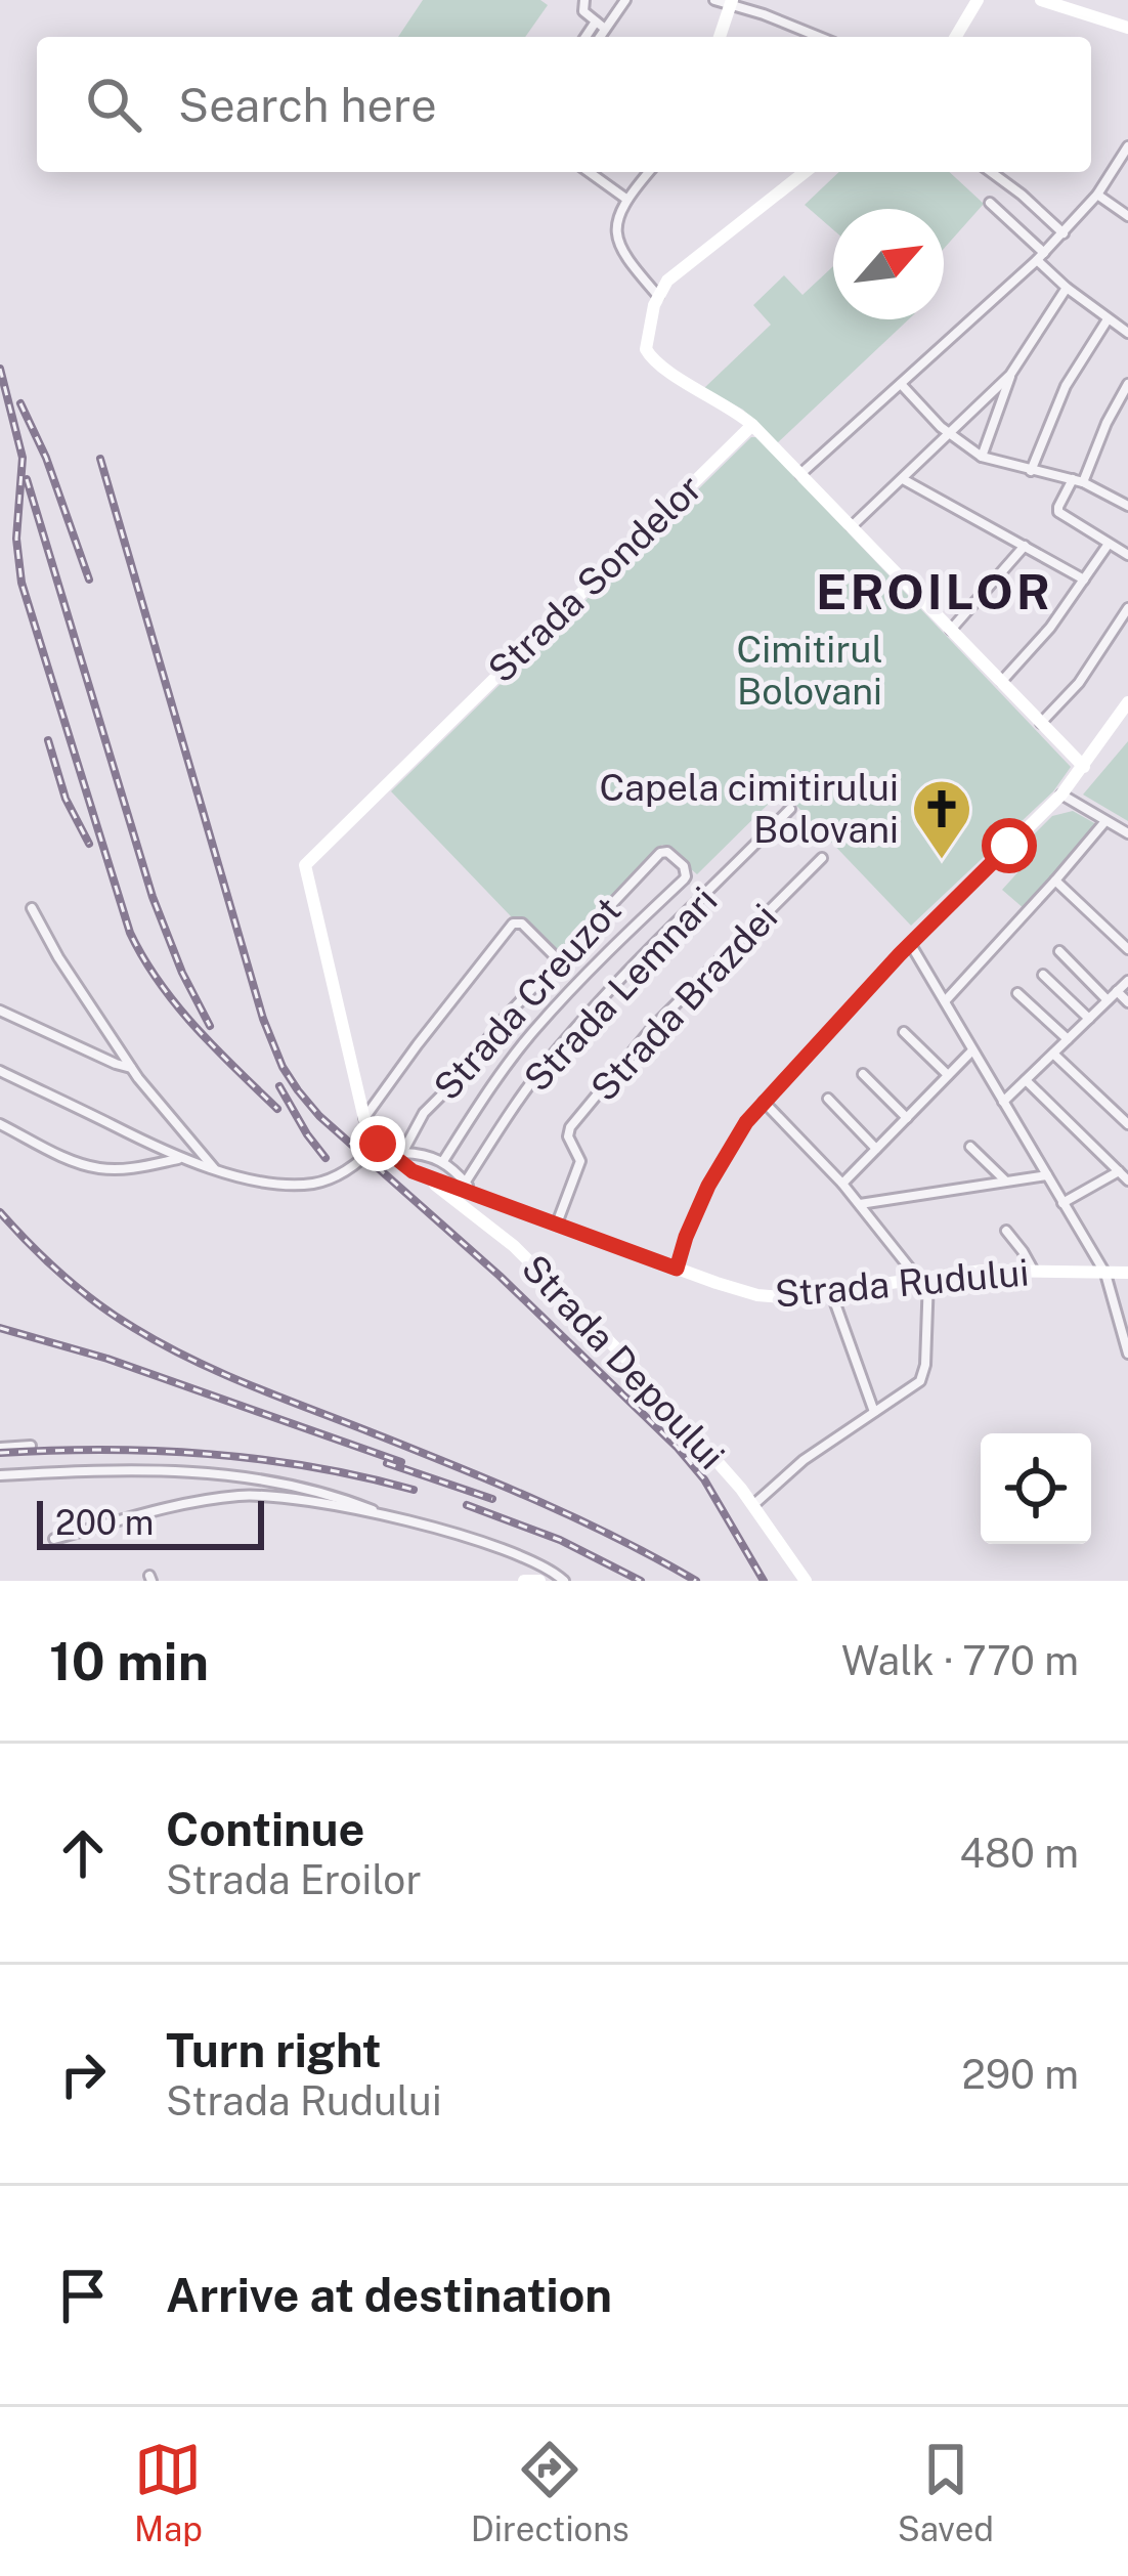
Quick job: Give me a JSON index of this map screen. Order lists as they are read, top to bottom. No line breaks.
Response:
{"streets":{"street":["Strada Sondelor","Strada Lemnari","Strada Creuzot","Strada Brazdei","Strada Rudului","Strada Depoului"]},"crossings":[["Strada Sondelor","Strada Rudului"],["Strada Lemnari","Strada Rudului"],["Strada Creuzot","Strada Rudului"],["Strada Brazdei","Strada Rudului"],["Strada Rudului","Strada Depoului"]],"districts":["EROILOR"],"parks":["Cimitirul Bolovani"],"places":{"church":["Capela cimitirului Bolovani"]},"scale_bar":"200 m","north":"top right","page":{"search":"Search here","scale":"200 m","heading":["10 min","Walk · 770 m"],"list":[["Continue","Strada Eroilor","480 m"],["Turn right","Strada Rudului","290 m"],"Arrive at destination"],"nav":["Map","Directions","Saved"]}}
